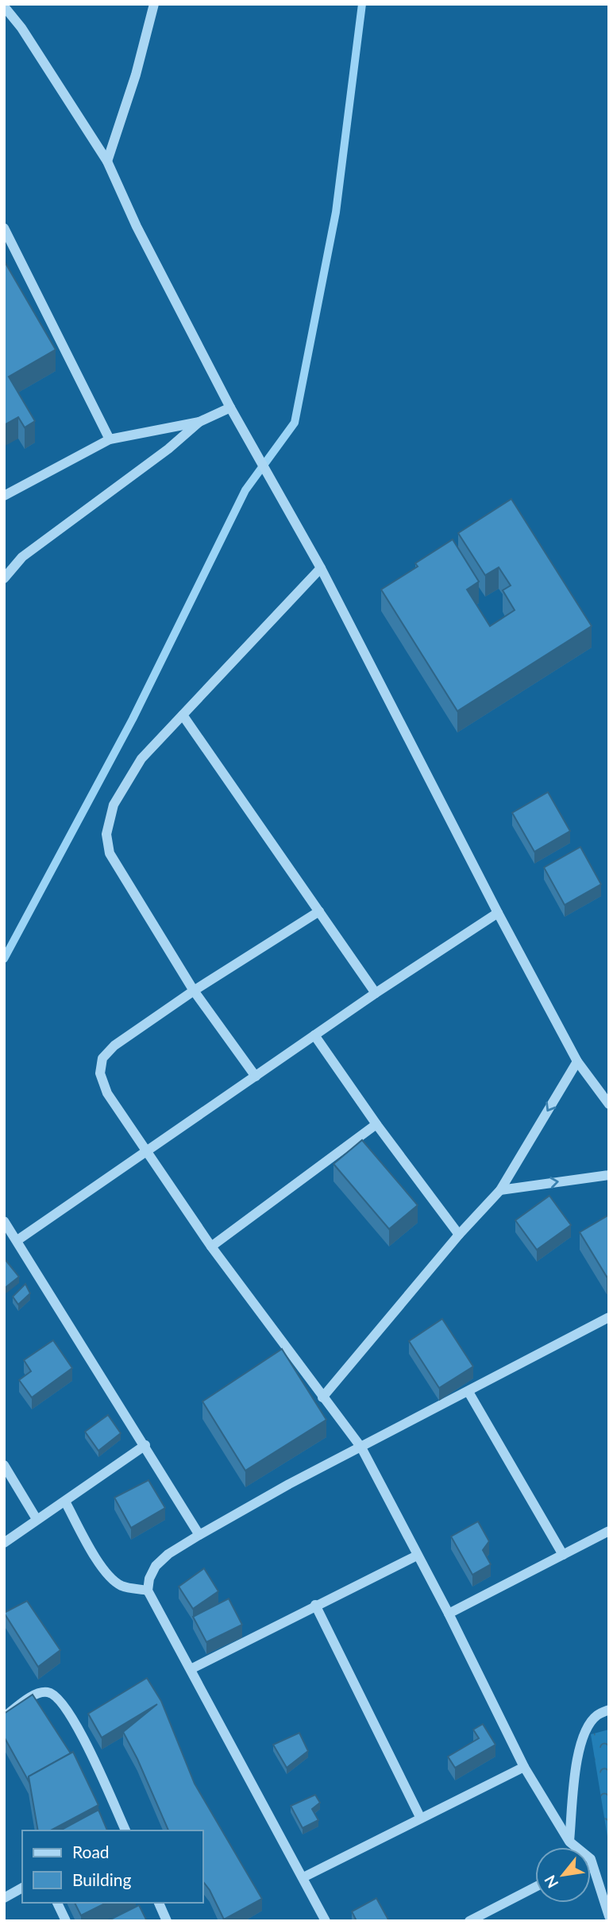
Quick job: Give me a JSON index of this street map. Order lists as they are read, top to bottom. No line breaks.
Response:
{"legend":["Road","Building"],"north":"bottom left"}
